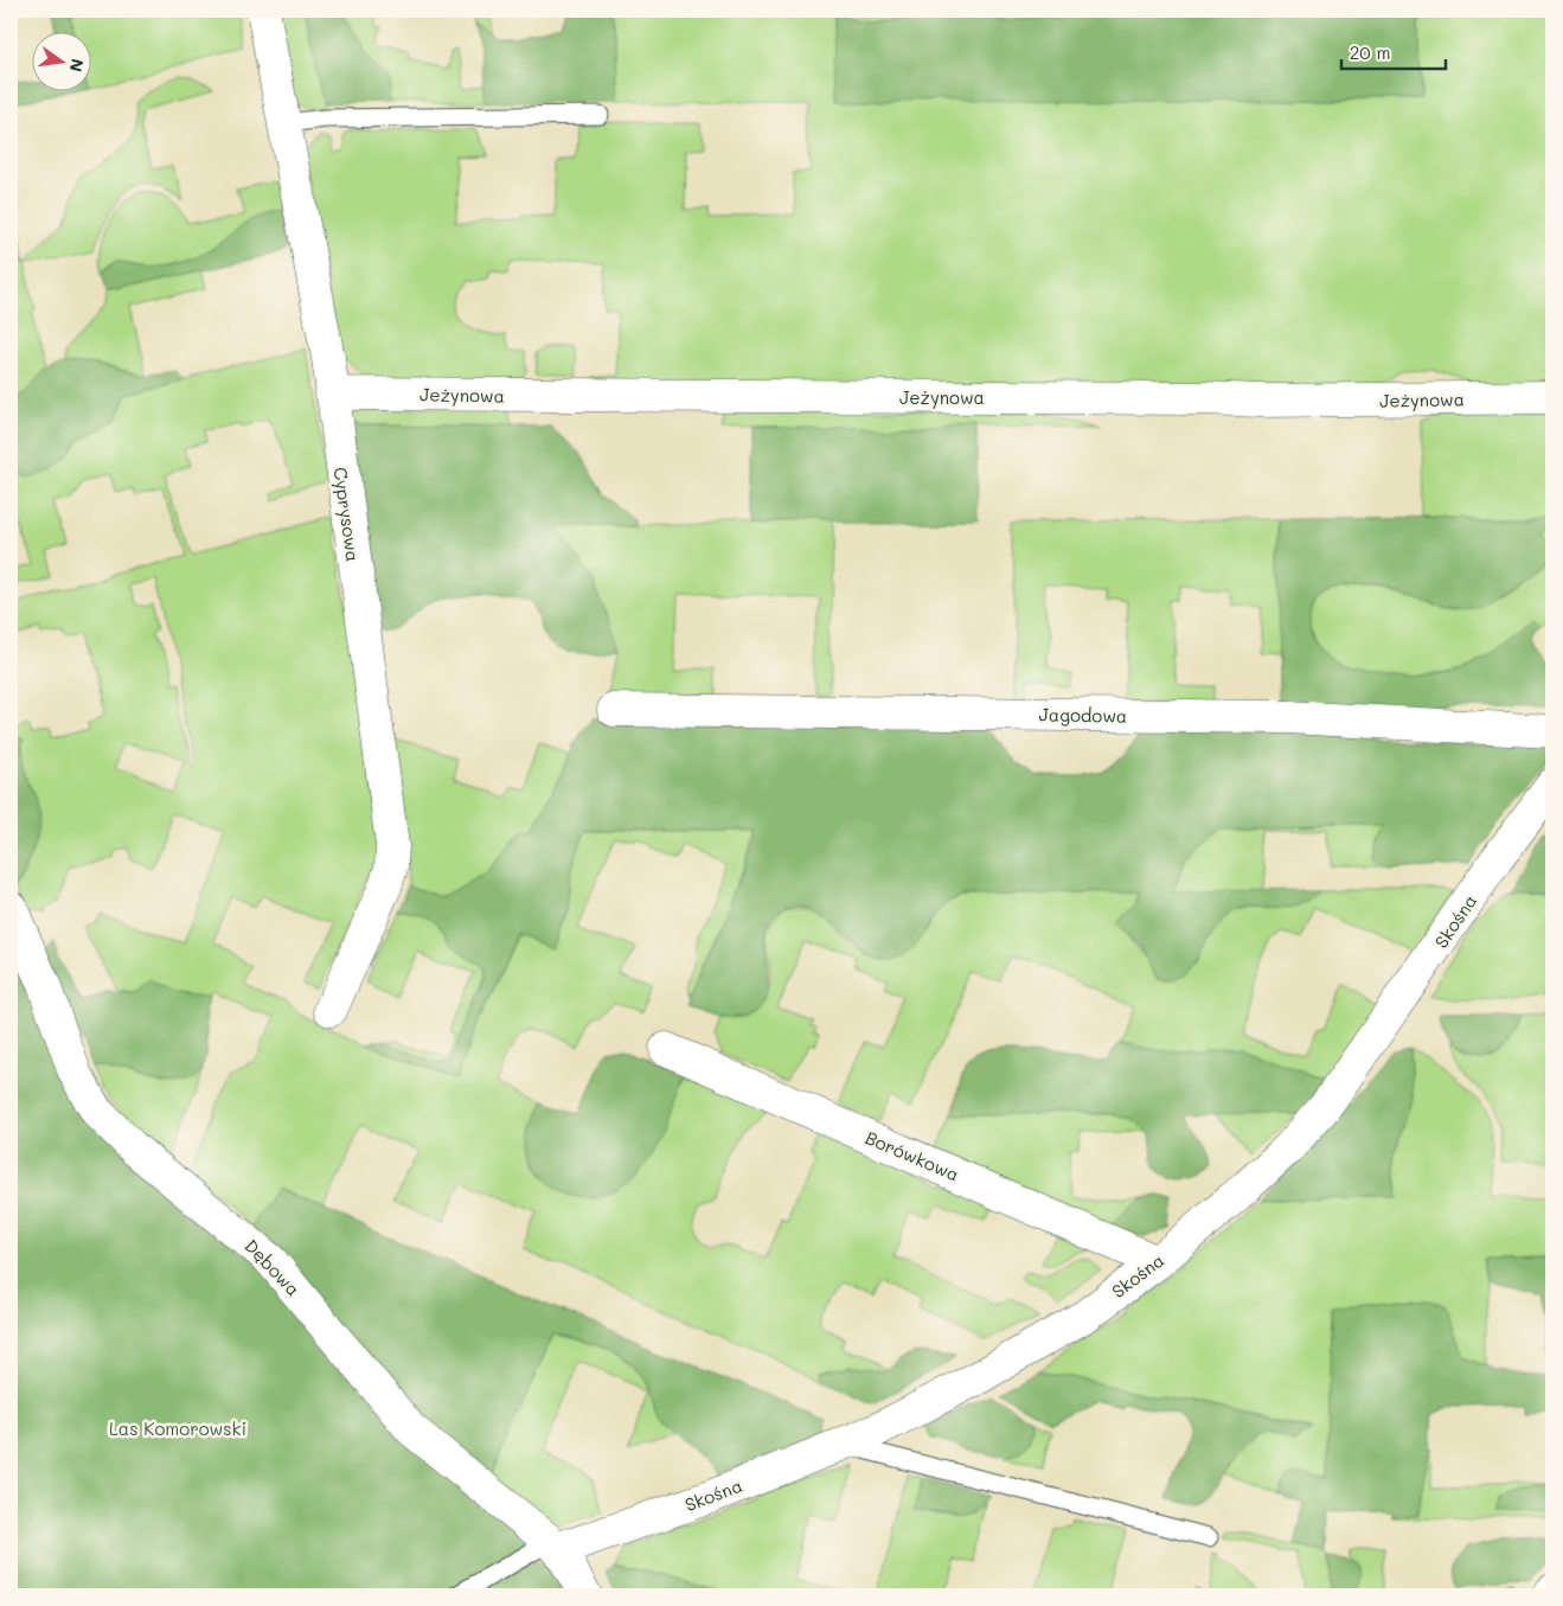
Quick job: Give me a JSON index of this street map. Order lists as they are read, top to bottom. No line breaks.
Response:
{"streets":{"street":["Jeżynowa","Cyprysowa","Jagodowa","Skośna","Borówkowa","Dębowa"]},"crossings":[["Jeżynowa","Cyprysowa"],["Skośna","Borówkowa"],["Skośna","Dębowa"]],"parks":["Las Komorowski"],"scale_bar":"20 m","north":"right"}
